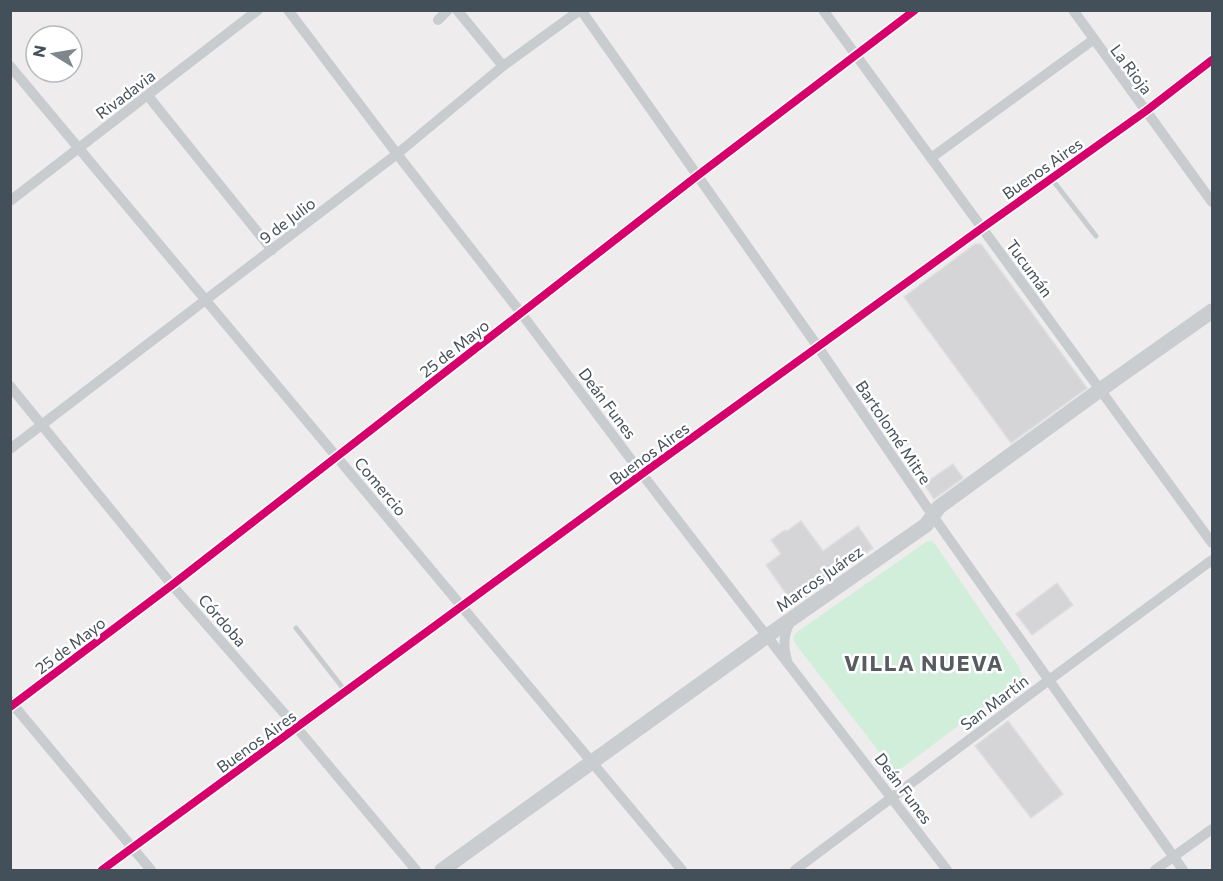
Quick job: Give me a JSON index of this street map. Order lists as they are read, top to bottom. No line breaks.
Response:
{"streets":{"main road":["Marcos Juárez"],"street":["La Rioja","Rivadavia","Buenos Aires","9 de Julio","Tucumán","25 de Mayo","Deán Funes","Bartolomé Mitre","Comercio","Córdoba","San Martín"]},"crossings":[["La Rioja","Buenos Aires"],["Rivadavia","Comercio"],["Buenos Aires","Tucumán"],["Buenos Aires","Deán Funes"],["Buenos Aires","Bartolomé Mitre"],["Buenos Aires","Comercio"],["Buenos Aires","Córdoba"],["9 de Julio","Deán Funes"],["9 de Julio","Bartolomé Mitre"],["9 de Julio","Comercio"],["9 de Julio","Córdoba"],["Tucumán","25 de Mayo"],["Tucumán","Marcos Juárez"],["25 de Mayo","Deán Funes"],["25 de Mayo","Bartolomé Mitre"],["25 de Mayo","Comercio"],["25 de Mayo","Córdoba"],["Deán Funes","Marcos Juárez"],["Deán Funes","San Martín"],["Bartolomé Mitre","Marcos Juárez"],["Bartolomé Mitre","San Martín"],["Comercio","Marcos Juárez"]],"districts":["VILLA NUEVA"],"north":"left"}
